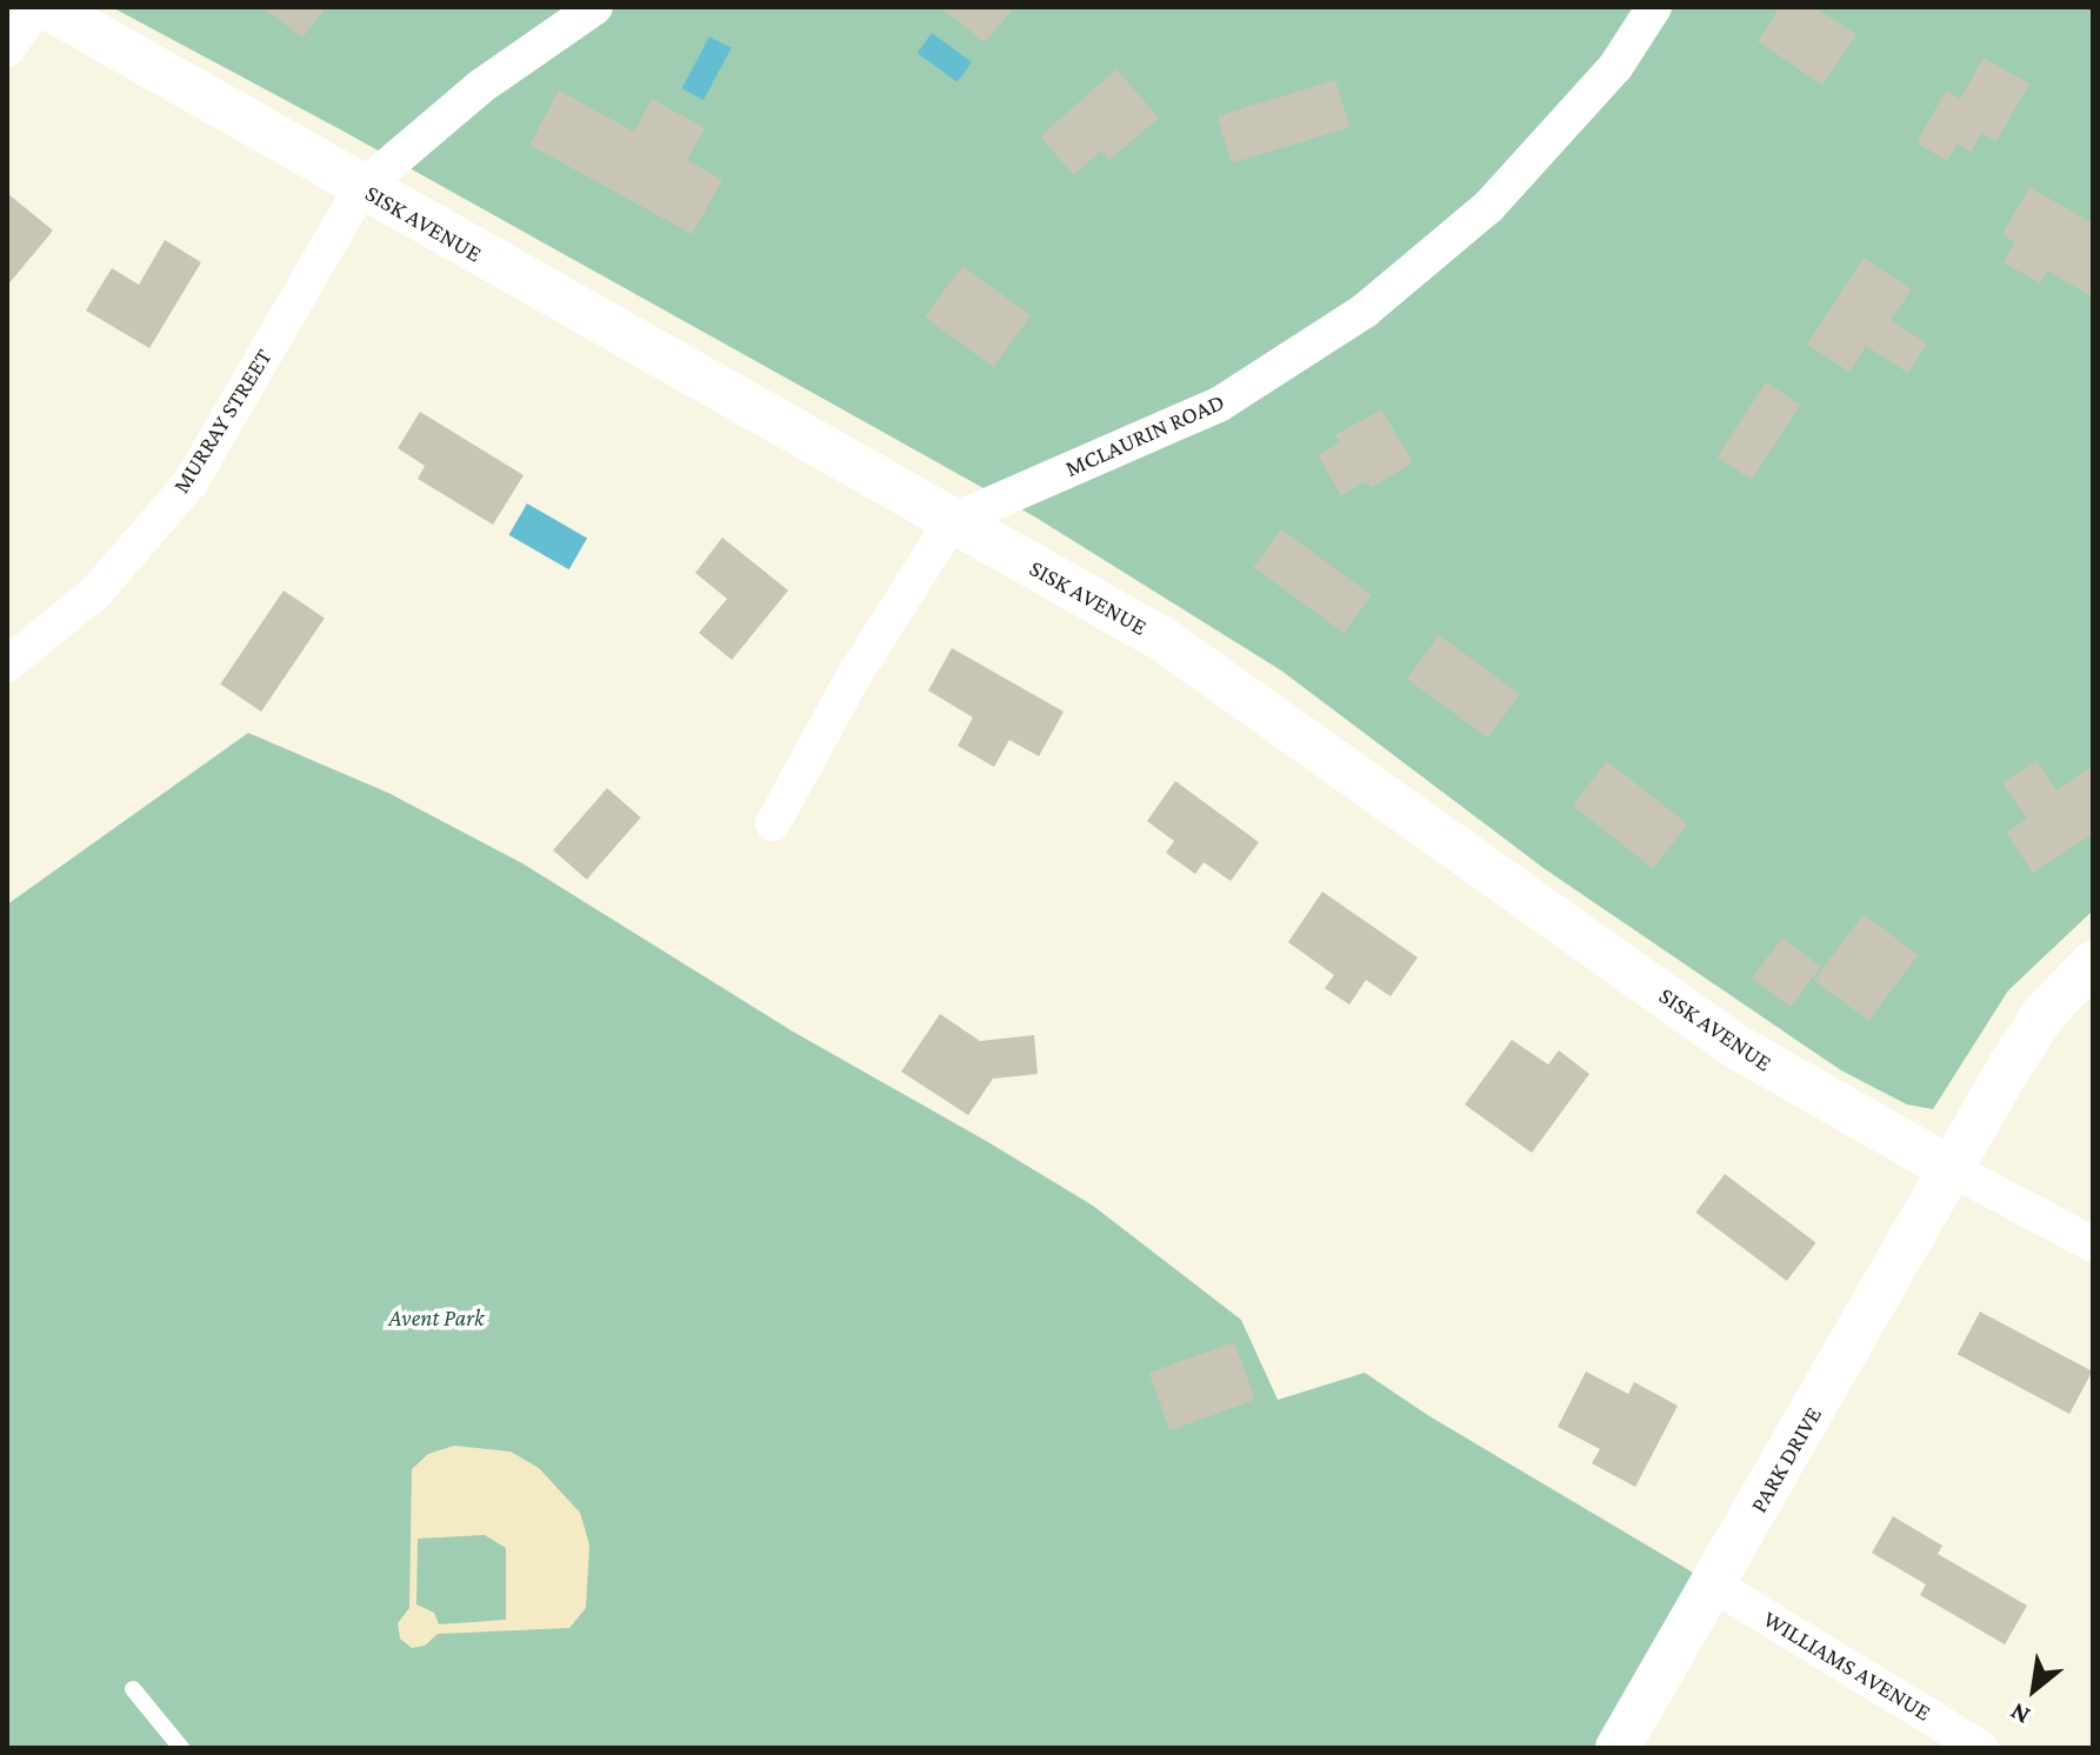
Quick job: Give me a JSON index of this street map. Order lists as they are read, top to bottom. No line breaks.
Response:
{"streets":{"street":["SISK AVENUE","MURRAY STREET","MCLAURIN ROAD","PARK DRIVE","WILLIAMS AVENUE"]},"crossings":[["SISK AVENUE","MURRAY STREET"],["SISK AVENUE","MCLAURIN ROAD"],["SISK AVENUE","PARK DRIVE"],["PARK DRIVE","WILLIAMS AVENUE"]],"parks":["Avent Park"],"north":"bottom left"}
